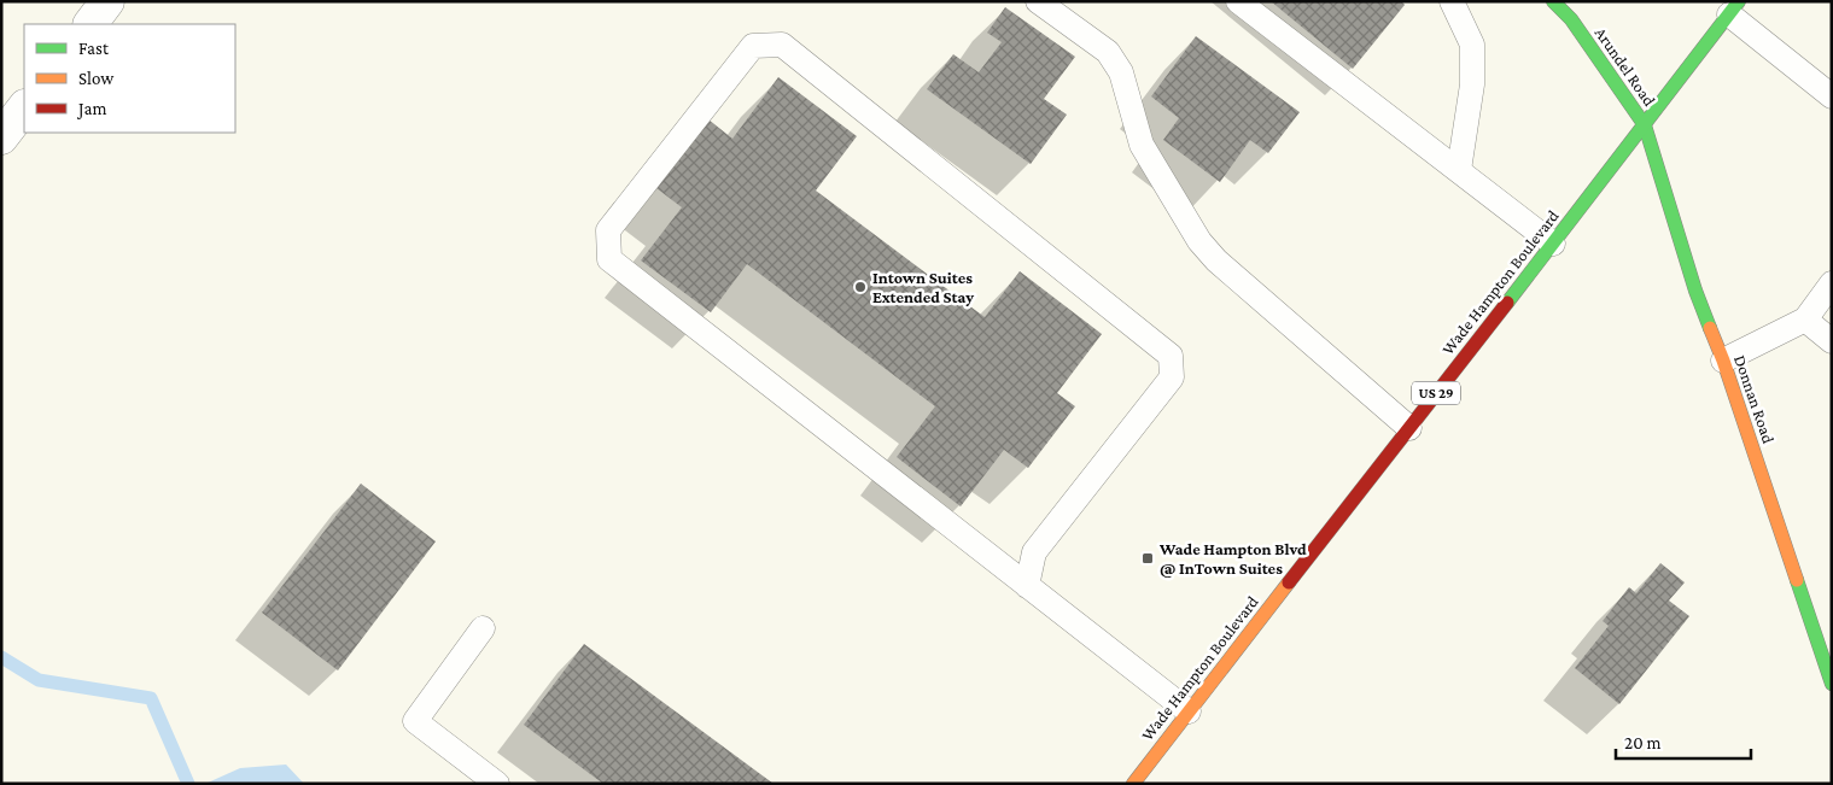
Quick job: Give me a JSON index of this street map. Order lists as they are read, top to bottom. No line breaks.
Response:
{"streets":{"main road":["Arundel Road","Wade Hampton Boulevard","US 29","Donnan Road"]},"crossings":[["Arundel Road","Wade Hampton Boulevard"],["Arundel Road","Donnan Road"],["Wade Hampton Boulevard","Donnan Road"]],"places":{"other":["Intown Suites Extended Stay"],"transit":["Wade Hampton Blvd @ InTown Suites"]},"legend":["Fast","Slow","Jam"],"scale_bar":"20 m"}
